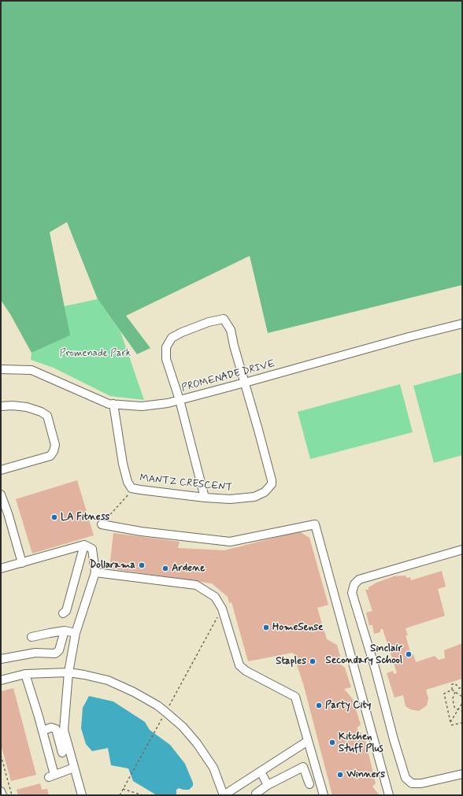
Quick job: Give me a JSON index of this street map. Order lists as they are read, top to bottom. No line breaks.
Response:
{"streets":{"street":["PROMENADE DRIVE","MANTZ CRESCENT"]},"crossings":[["PROMENADE DRIVE","MANTZ CRESCENT"]],"parks":["Promenade Park"],"places":["LA Fitness","Dollarama","Ardene","HomeSense","Sinclair Secondary School","Staples","Party City","Kitchen Stuff Plus","Winners"]}
